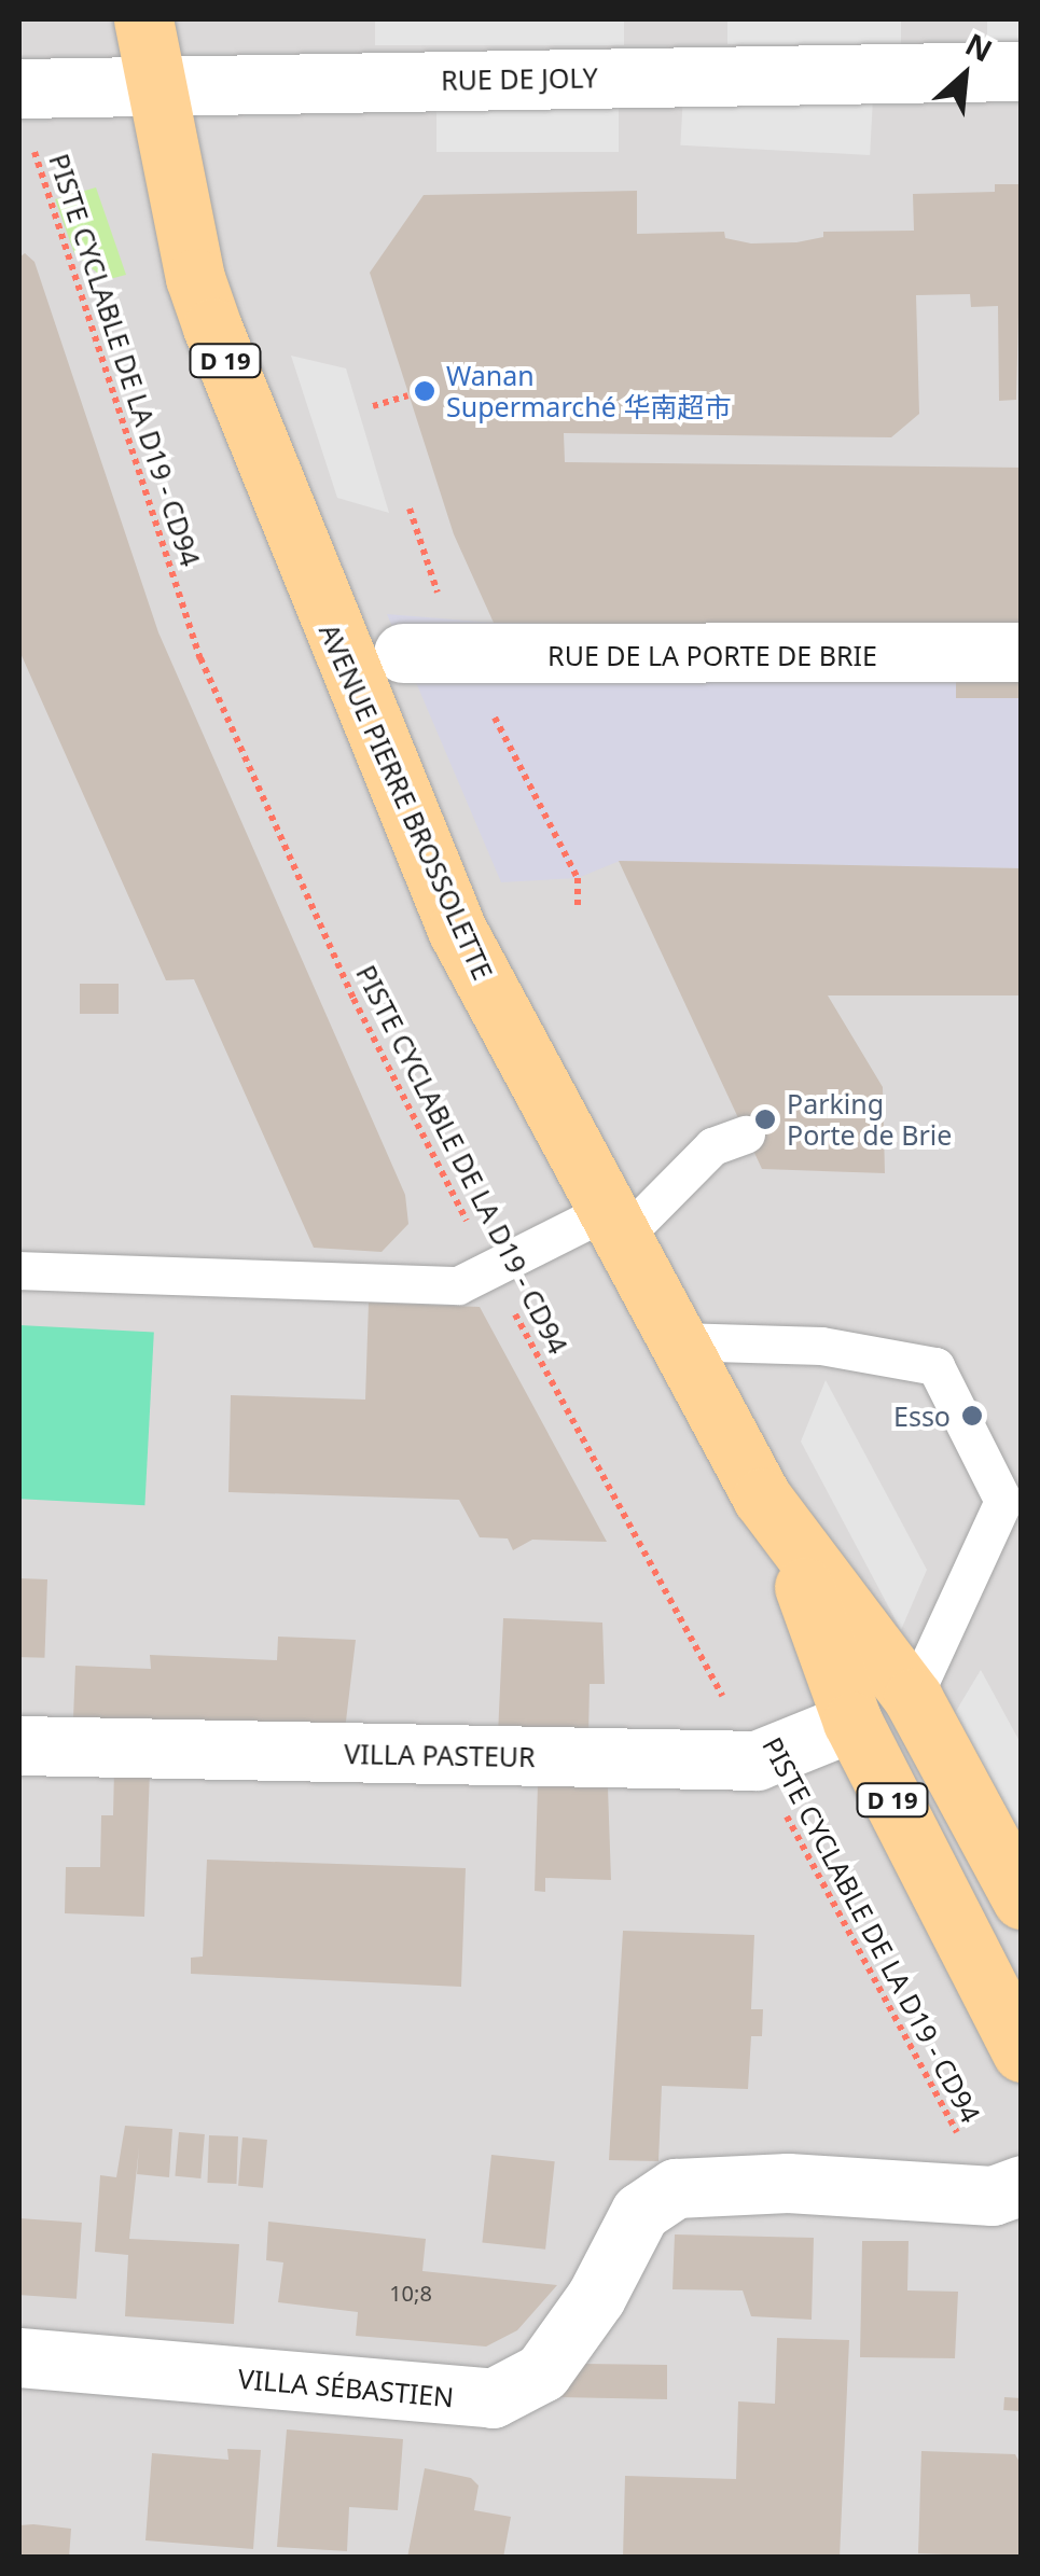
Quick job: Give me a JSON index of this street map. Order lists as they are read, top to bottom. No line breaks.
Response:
{"streets":{"main road":["D 19","AVENUE PIERRE BROSSOLETTE"],"street":["RUE DE JOLY","RUE DE LA PORTE DE BRIE","VILLA PASTEUR","VILLA SÉBASTIEN"],"path":["PISTE CYCLABLE DE LA D19 - CD94"]},"crossings":[["RUE DE JOLY","PISTE CYCLABLE DE LA D19 - CD94"],["RUE DE JOLY","AVENUE PIERRE BROSSOLETTE"],["PISTE CYCLABLE DE LA D19 - CD94","VILLA PASTEUR"],["AVENUE PIERRE BROSSOLETTE","VILLA PASTEUR"]],"places":["Wanan Supermarché 华南超市","Parking Porte de Brie","Esso"],"house_numbers":["10;8"],"north":"top right"}
